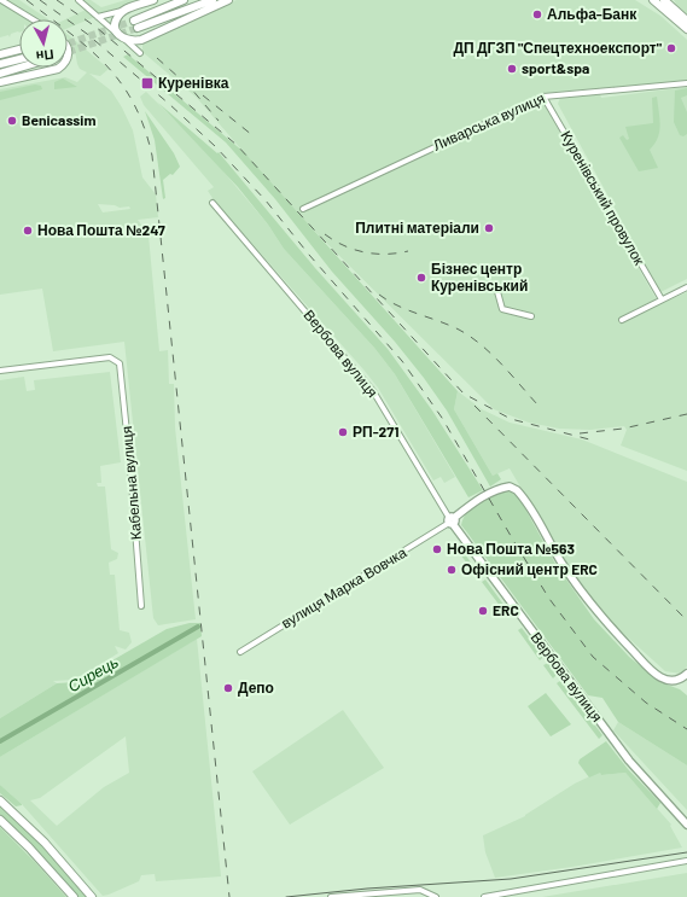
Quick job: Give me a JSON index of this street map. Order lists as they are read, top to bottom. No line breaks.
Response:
{"streets":{"main road":["Вербова вулиця"],"street":["Ливарська вулиця","Куренівський провулок","Кабельна вулиця","вулиця Марка Вовчка"]},"crossings":[["Ливарська вулиця","Куренівський провулок"],["Вербова вулиця","вулиця Марка Вовчка"]],"water":["Сирець"],"places":{"other":["Альфа-Банк","ДП ДГЗП \"Спецтехноекспорт\"","sport&spa","Benicassim","Плитні матеріали","Нова Пошта №247","Бізнес центр Куренівський","РП-271","Нова Пошта №563","Офісний центр ERC","ERC","Депо"],"transit":["Куренівка"]},"north":"bottom"}
